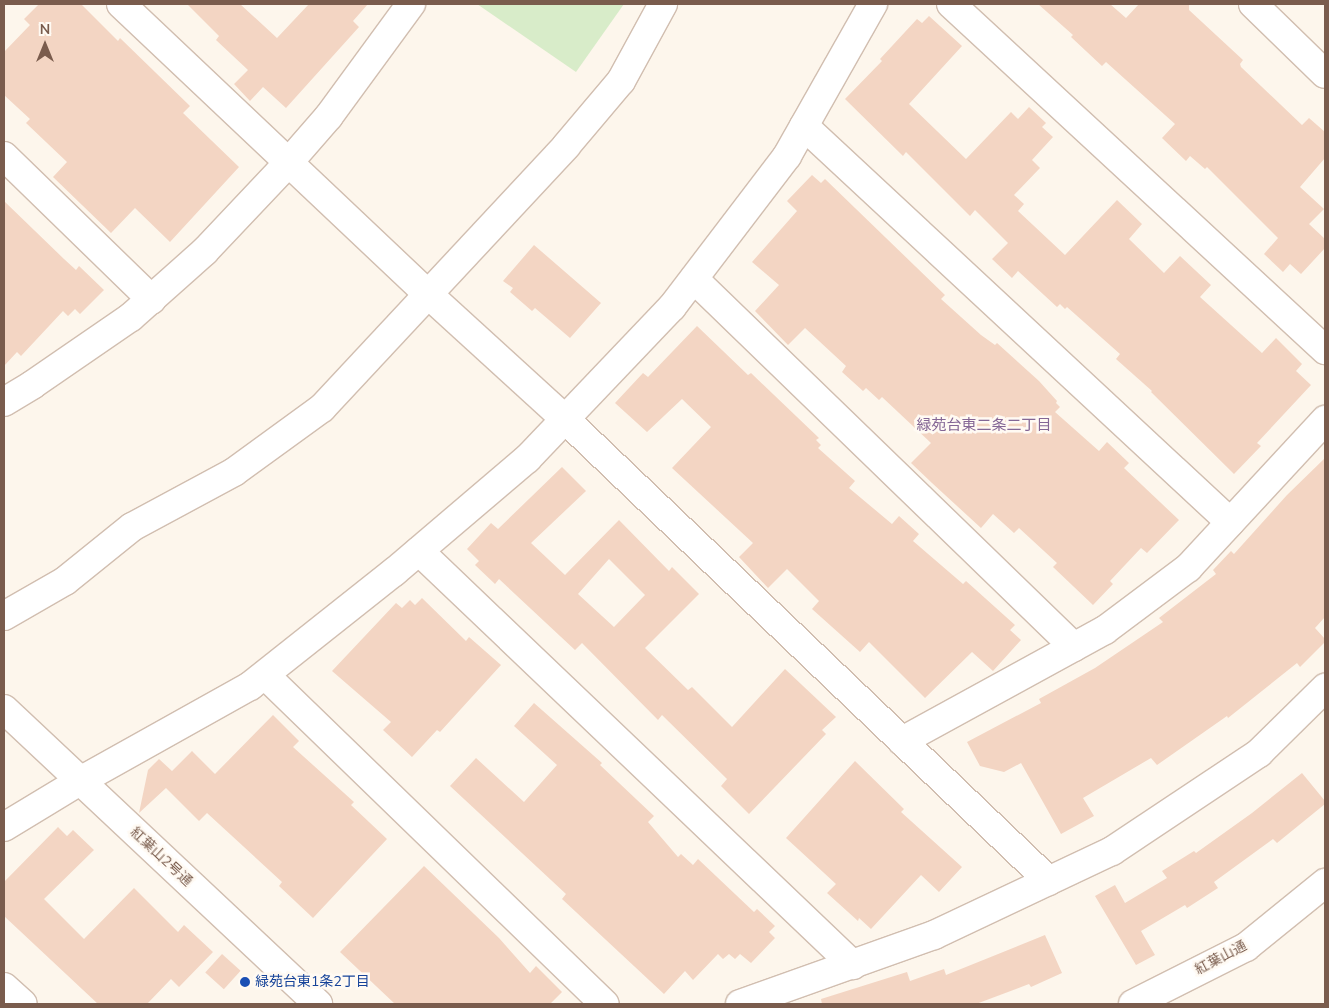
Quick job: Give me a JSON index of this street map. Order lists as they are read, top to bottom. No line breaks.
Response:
{"streets":{"street":["紅葉山2号通","紅葉山通"]},"districts":["緑苑台東二条二丁目"],"places":["緑苑台東1条2丁目"],"north":"top"}
